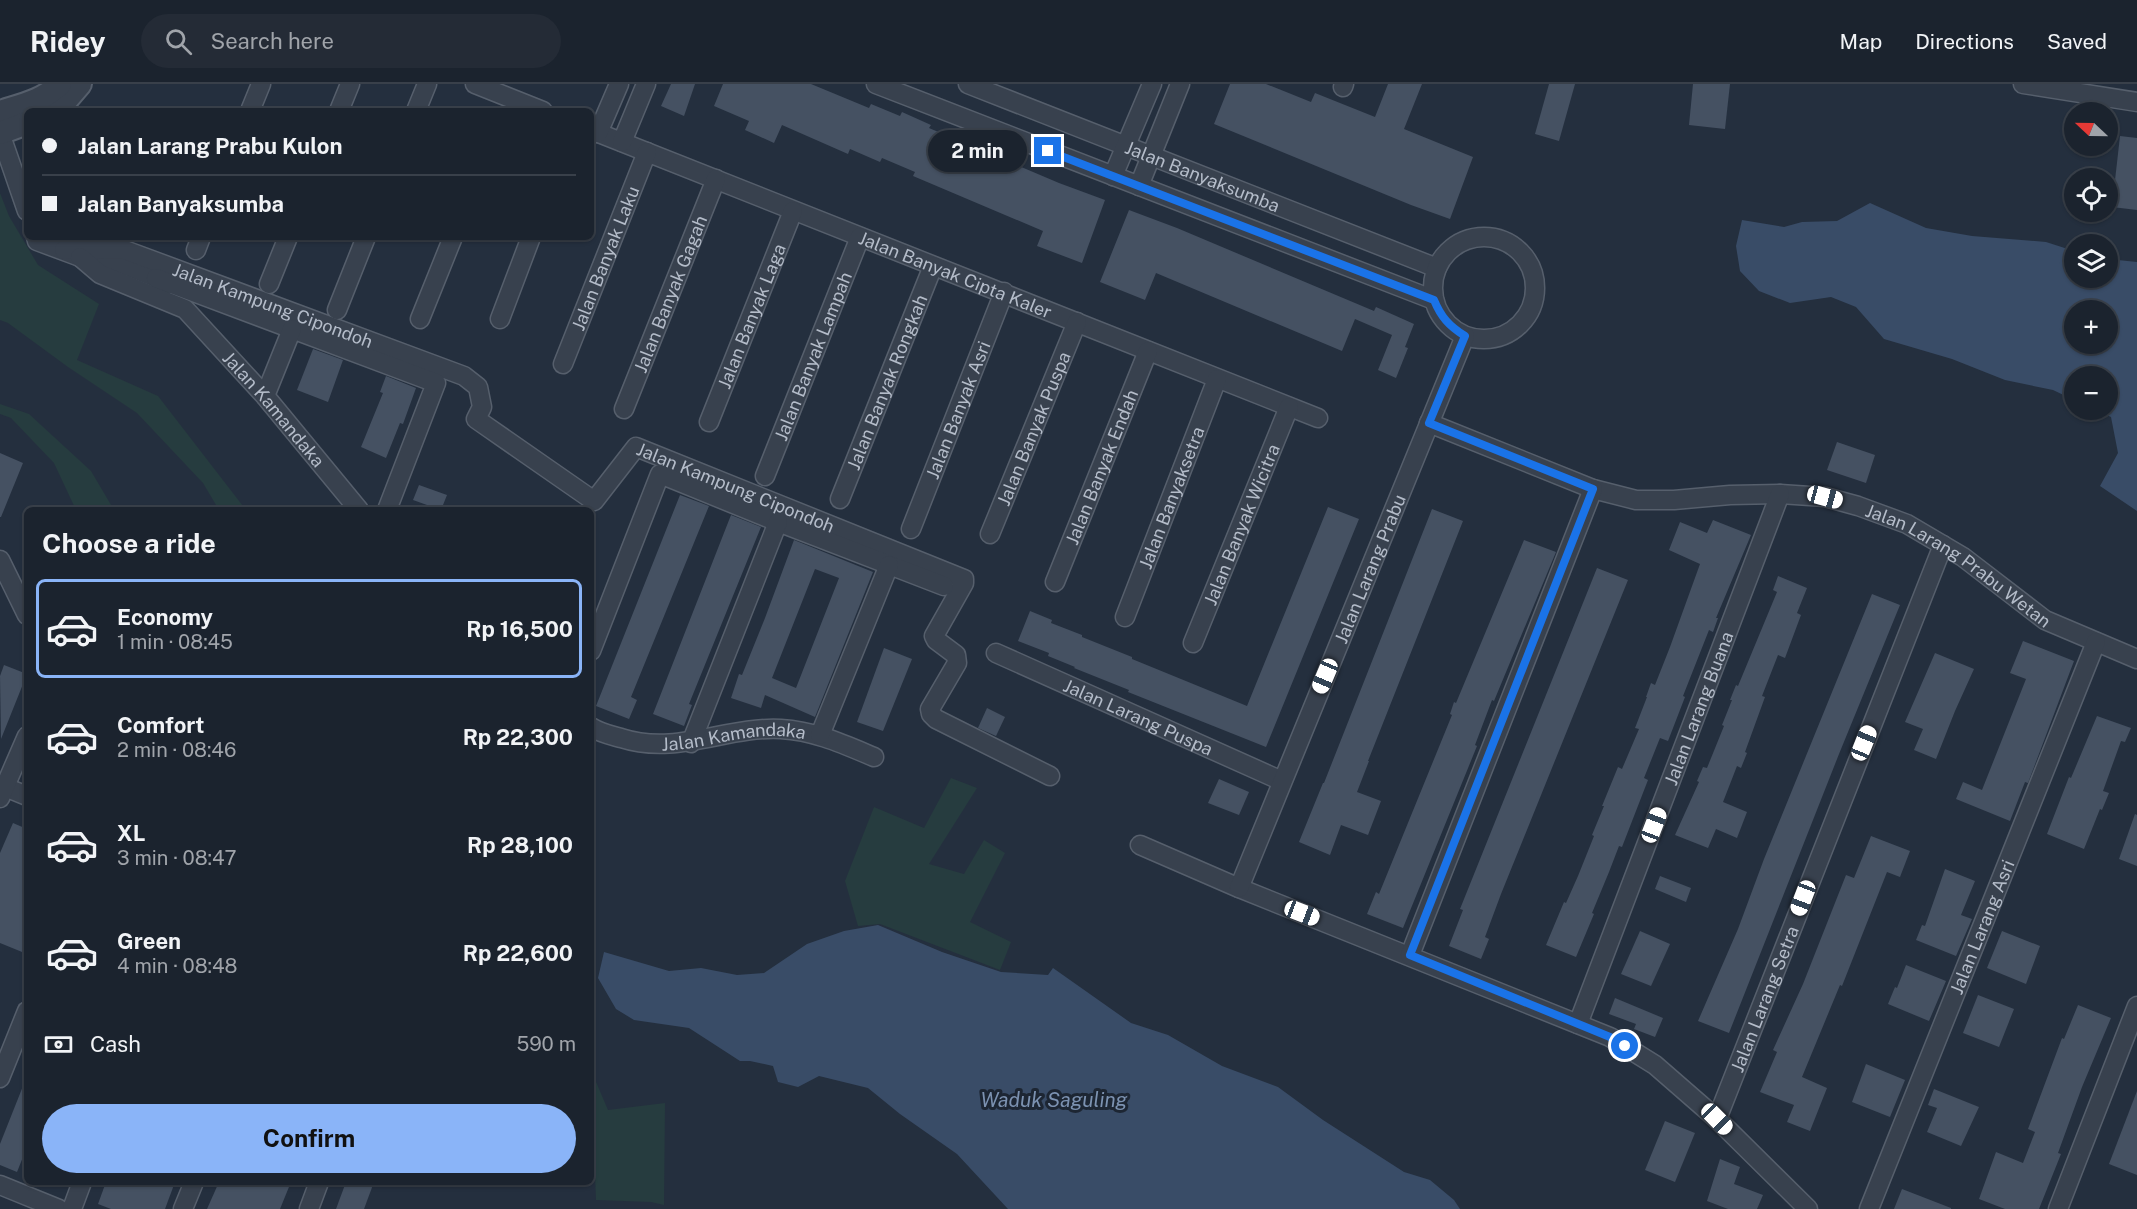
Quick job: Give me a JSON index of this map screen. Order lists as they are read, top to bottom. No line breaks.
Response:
{"streets":{"street":["Jalan Banyaksumba","Jalan Banyak Laku","Jalan Banyak Cipta Kaler","Jalan Banyak Gagah","Jalan Kampung Cipondoh","Jalan Banyak Laga","Jalan Banyak Lampah","Jalan Banyak Rongkah","Jalan Kamandaka","Jalan Banyak Asri","Jalan Banyak Puspa","Jalan Banyak Endah","Jalan Banyaksetra","Jalan Banyak Wicitra","Jalan Larang Prabu Wetan","Jalan Larang Prabu","Jalan Larang Buana","Jalan Larang Puspa","Jalan Larang Asri","Jalan Larang Setra"]},"crossings":[["Jalan Banyaksumba","Jalan Larang Prabu"],["Jalan Banyak Laku","Jalan Banyak Cipta Kaler"],["Jalan Banyak Cipta Kaler","Jalan Banyak Gagah"],["Jalan Banyak Cipta Kaler","Jalan Banyak Laga"],["Jalan Banyak Cipta Kaler","Jalan Banyak Lampah"],["Jalan Banyak Cipta Kaler","Jalan Banyak Rongkah"],["Jalan Banyak Cipta Kaler","Jalan Banyak Asri"],["Jalan Banyak Cipta Kaler","Jalan Banyak Puspa"],["Jalan Banyak Cipta Kaler","Jalan Banyak Endah"],["Jalan Banyak Cipta Kaler","Jalan Banyaksetra"],["Jalan Banyak Cipta Kaler","Jalan Banyak Wicitra"],["Jalan Kampung Cipondoh","Jalan Kamandaka"],["Jalan Larang Prabu Wetan","Jalan Larang Prabu"],["Jalan Larang Prabu Wetan","Jalan Larang Buana"],["Jalan Larang Prabu Wetan","Jalan Larang Asri"],["Jalan Larang Prabu Wetan","Jalan Larang Setra"],["Jalan Larang Prabu","Jalan Larang Puspa"]],"water":["Waduk Saguling"],"north":"left","page":{"header":"Ridey","search":"Search here","nav":["Map","Directions","Saved"],"map_buttons":["+","−"],"banner":["Jalan Larang Prabu Kulon","Jalan Banyaksumba"],"bubble":"2 min","heading":"Choose a ride","list":[{"name":"Economy","note":"1 min · 08:45","value":"Rp 16,500"},{"name":"Comfort","note":"2 min · 08:46","value":"Rp 22,300"},{"name":"XL","note":"3 min · 08:47","value":"Rp 28,100"},{"name":"Green","note":"4 min · 08:48","value":"Rp 22,600"}],"pay":["Cash","590 m"],"buttons":"Confirm"}}
